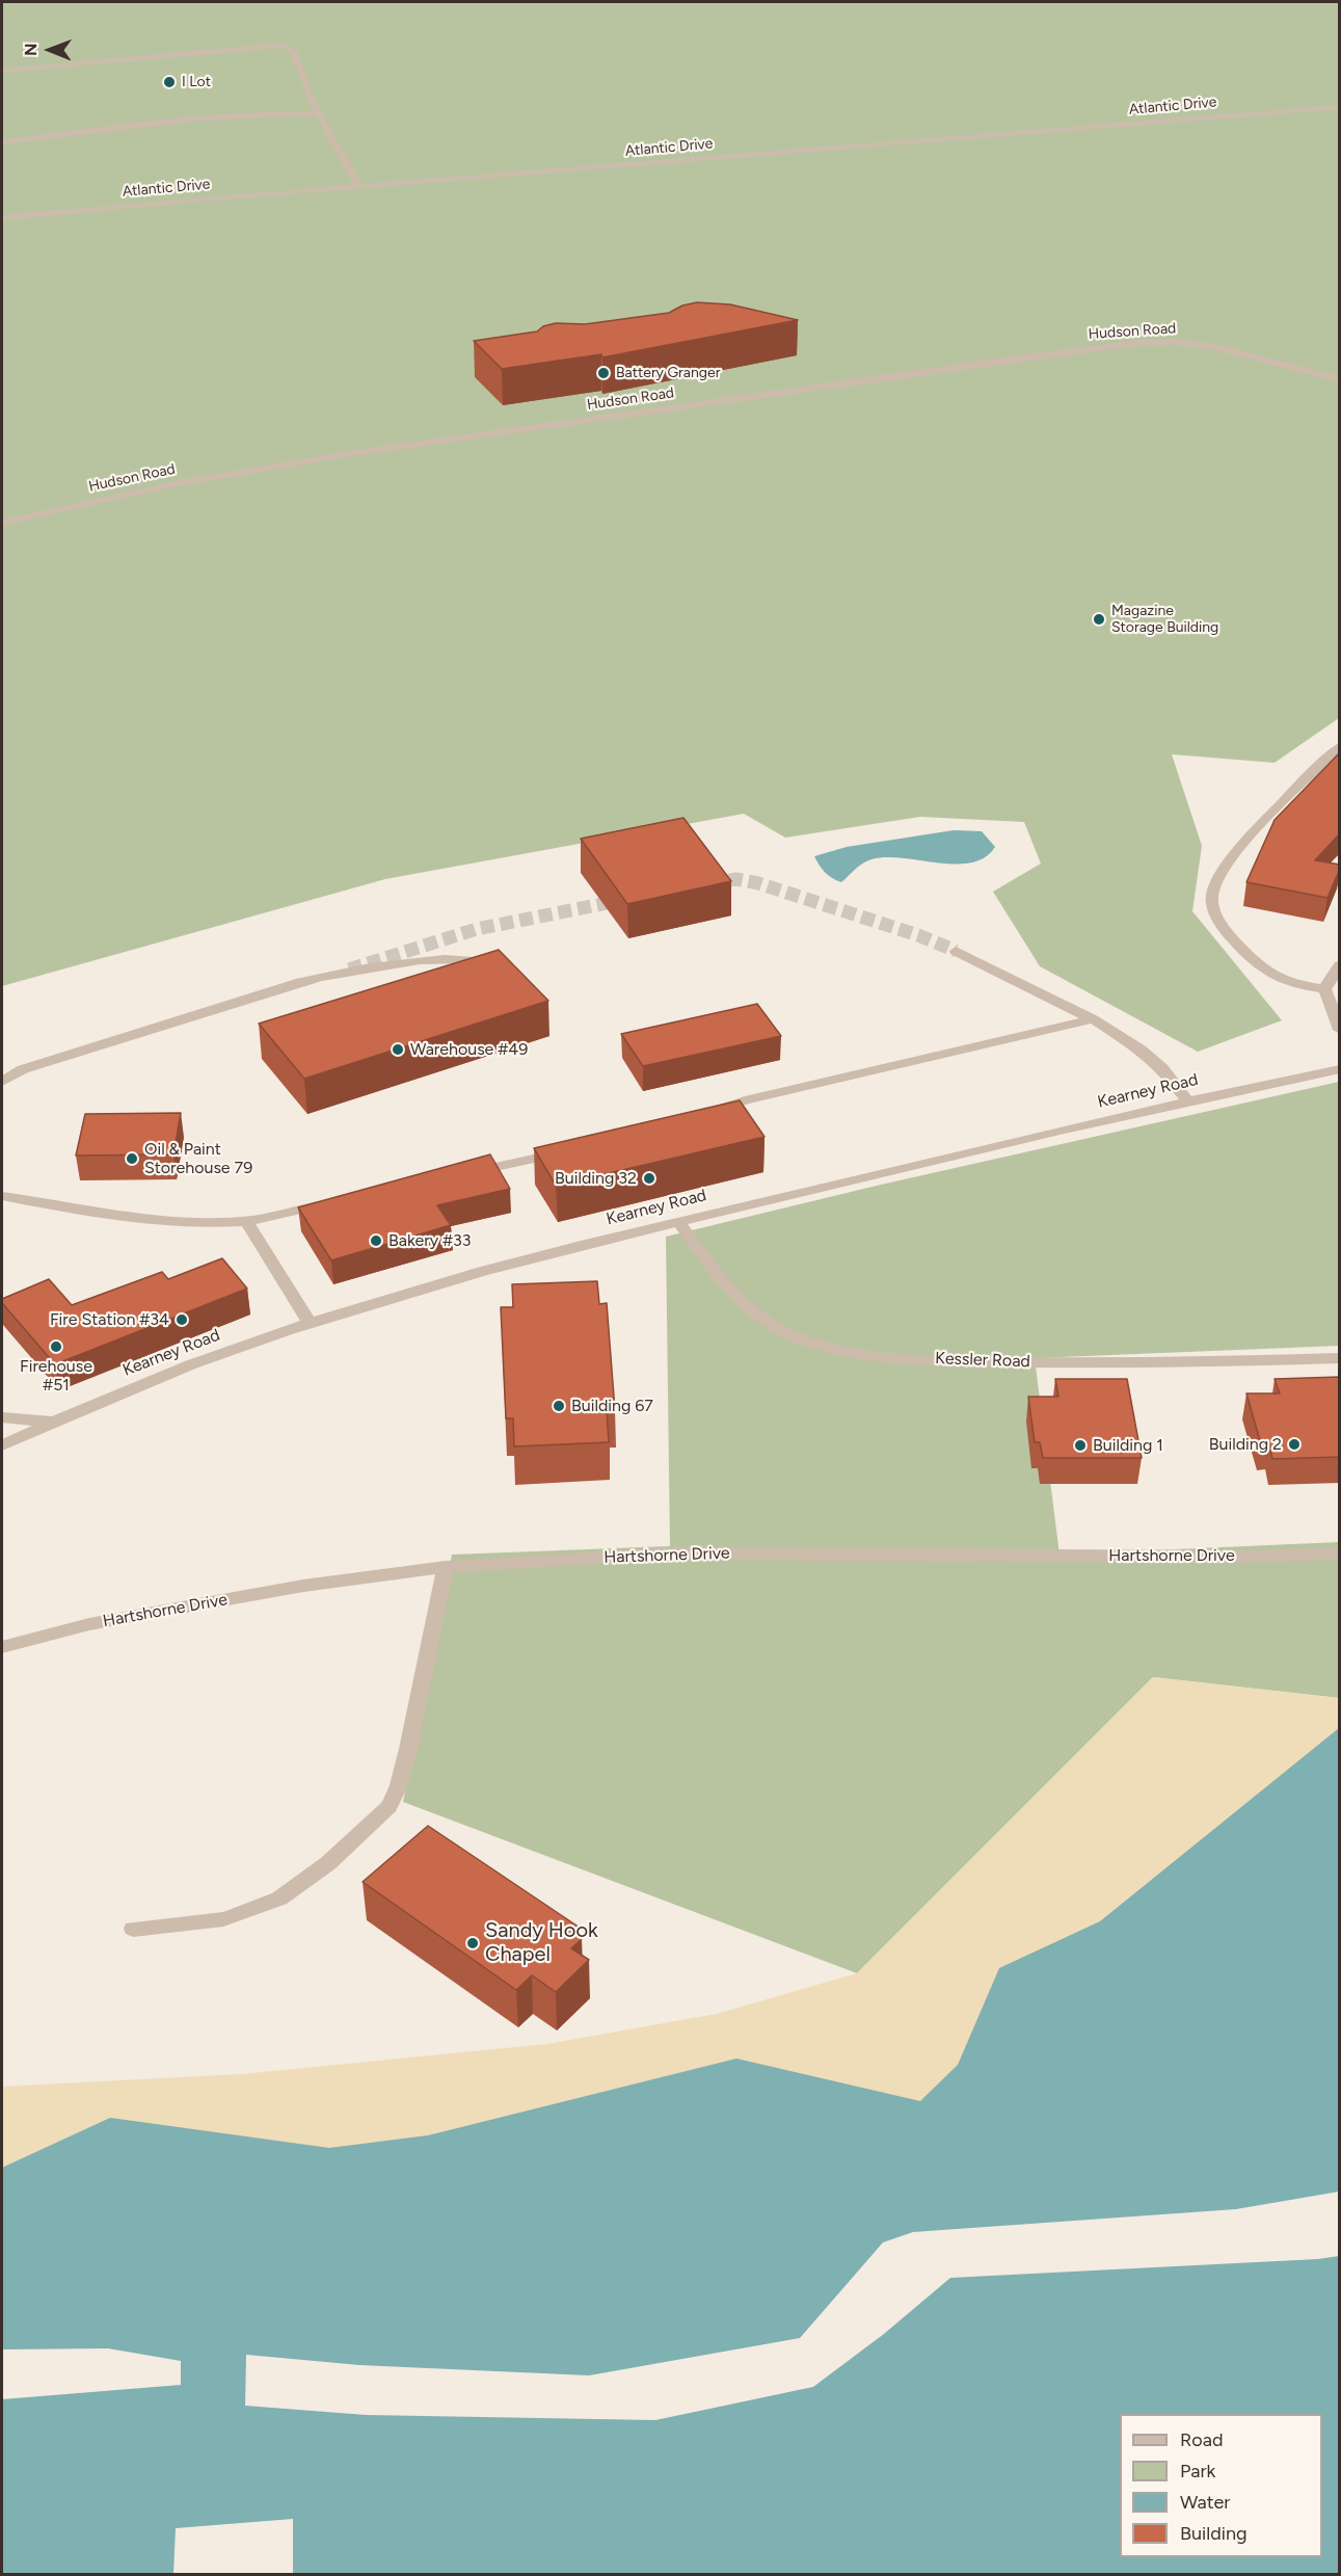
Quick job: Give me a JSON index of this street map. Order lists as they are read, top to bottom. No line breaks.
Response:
{"streets":{"street":["Atlantic Drive","Hudson Road","Kearney Road","Kessler Road","Hartshorne Drive"]},"crossings":[["Kearney Road","Kessler Road"]],"places":["I Lot","Battery Granger","Magazine Storage Building","Warehouse #49","Oil & Paint Storehouse 79","Building 32","Bakery #33","Fire Station #34","Firehouse #51","Building 67","Building 2","Building 1","Sandy Hook Chapel"],"legend":["Road","Park","Water","Building"],"north":"left"}
